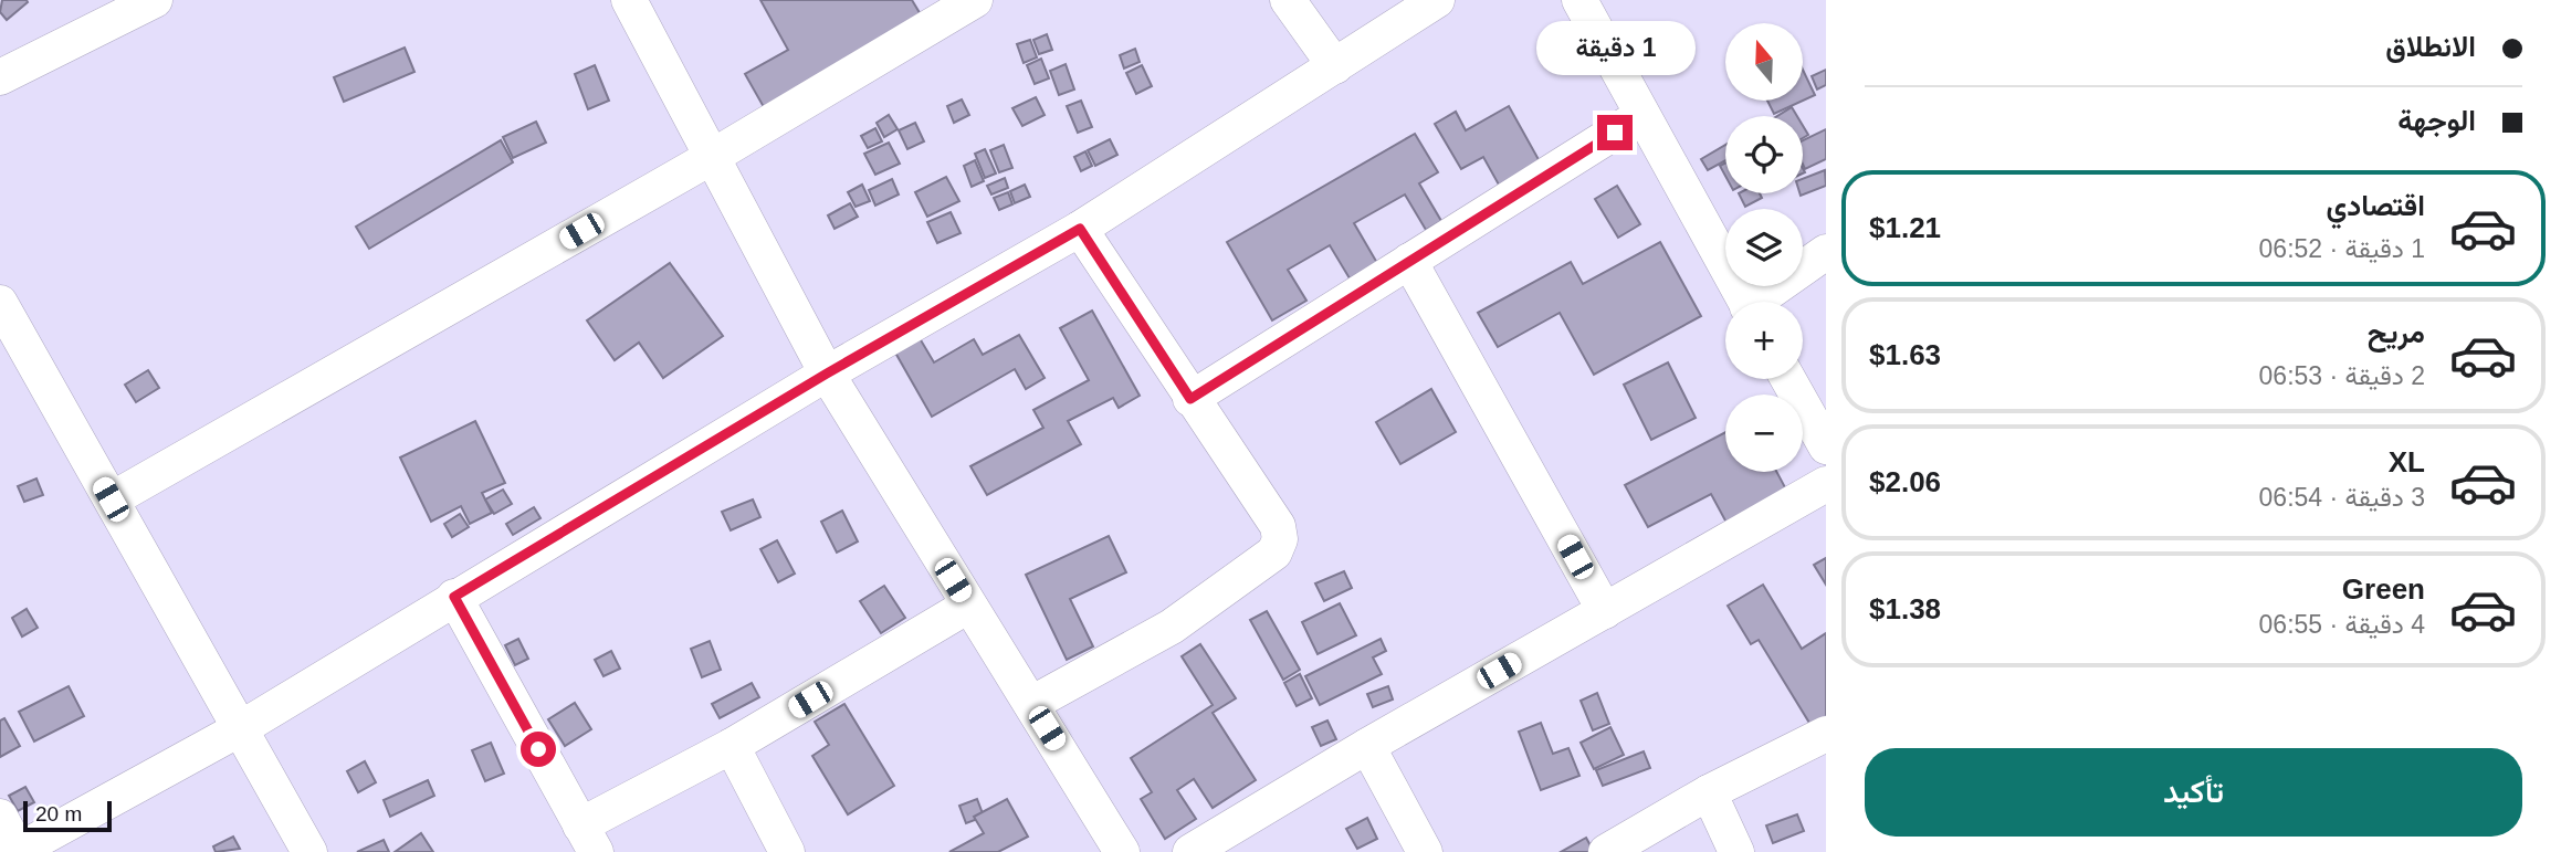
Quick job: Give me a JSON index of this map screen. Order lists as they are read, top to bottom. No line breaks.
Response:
{"scale_bar":"20 m","north":"top","page":{"banner":["الانطلاق","الوجهة"],"bubble":"1 دقيقة","map_buttons":["+","−"],"list":[{"name":"اقتصادي","note":"1 دقيقة · 06:52","value":"$1.21"},{"name":"مريح","note":"2 دقيقة · 06:53","value":"$1.63"},{"name":"XL","note":"3 دقيقة · 06:54","value":"$2.06"},{"name":"Green","note":"4 دقيقة · 06:55","value":"$1.38"}],"buttons":"تأكيد","scale":"20 m"}}
